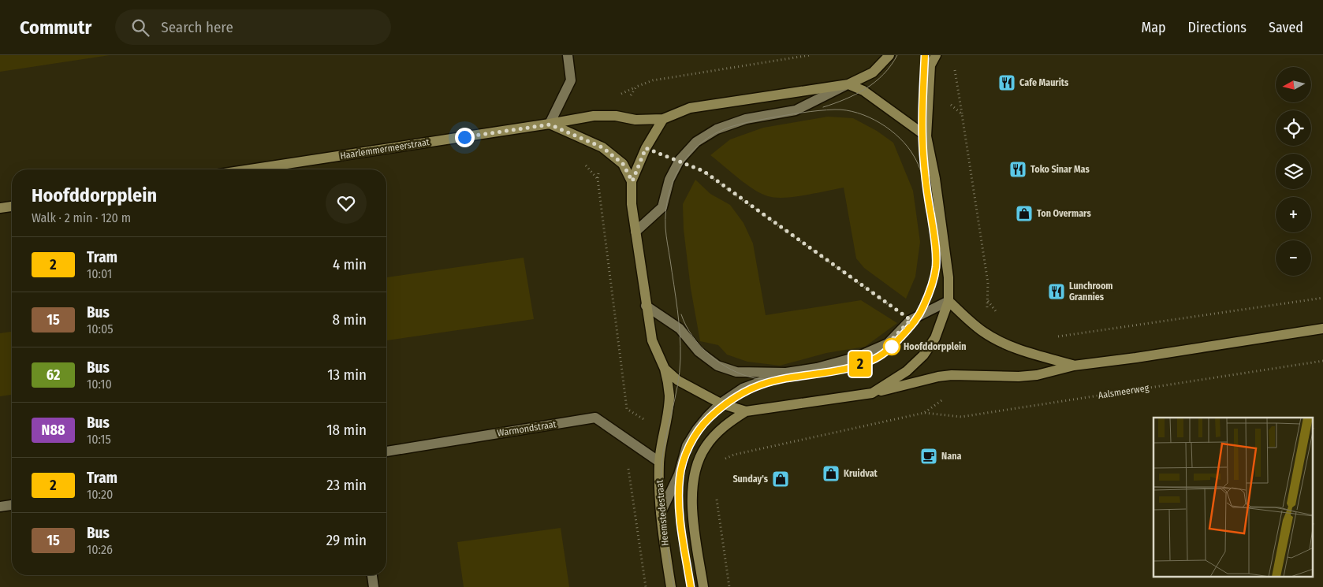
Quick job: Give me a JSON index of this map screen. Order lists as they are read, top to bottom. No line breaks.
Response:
{"streets":{"main road":["Haarlemmermeerstraat","Heemstedestraat"],"street":["Warmondstraat"],"path":["Aalsmeerweg"]},"crossings":[["Warmondstraat","Heemstedestraat"]],"places":{"restaurant":["Cafe Maurits","Toko Sinar Mas","Lunchroom Grannies"],"shop":["Ton Overmars","Kruidvat","Sunday's"],"other":["Hoofddorpplein"],"cafe":["Nana"]},"lines":["tram line 2"],"north":"left","page":{"header":"Commutr","search":"Search here","nav":["Map","Directions","Saved"],"on_map":"2","map_buttons":["+","−"],"heading":["Hoofddorpplein","Walk · 2 min · 120 m"],"list":[{"mark":"2","name":"Tram","note":"10:01","value":"4 min"},{"mark":"15","name":"Bus","note":"10:05","value":"8 min"},{"mark":"62","name":"Bus","note":"10:10","value":"13 min"},{"mark":"N88","name":"Bus","note":"10:15","value":"18 min"},{"mark":"2","name":"Tram","note":"10:20","value":"23 min"},{"mark":"15","name":"Bus","note":"10:26","value":"29 min"}]}}
